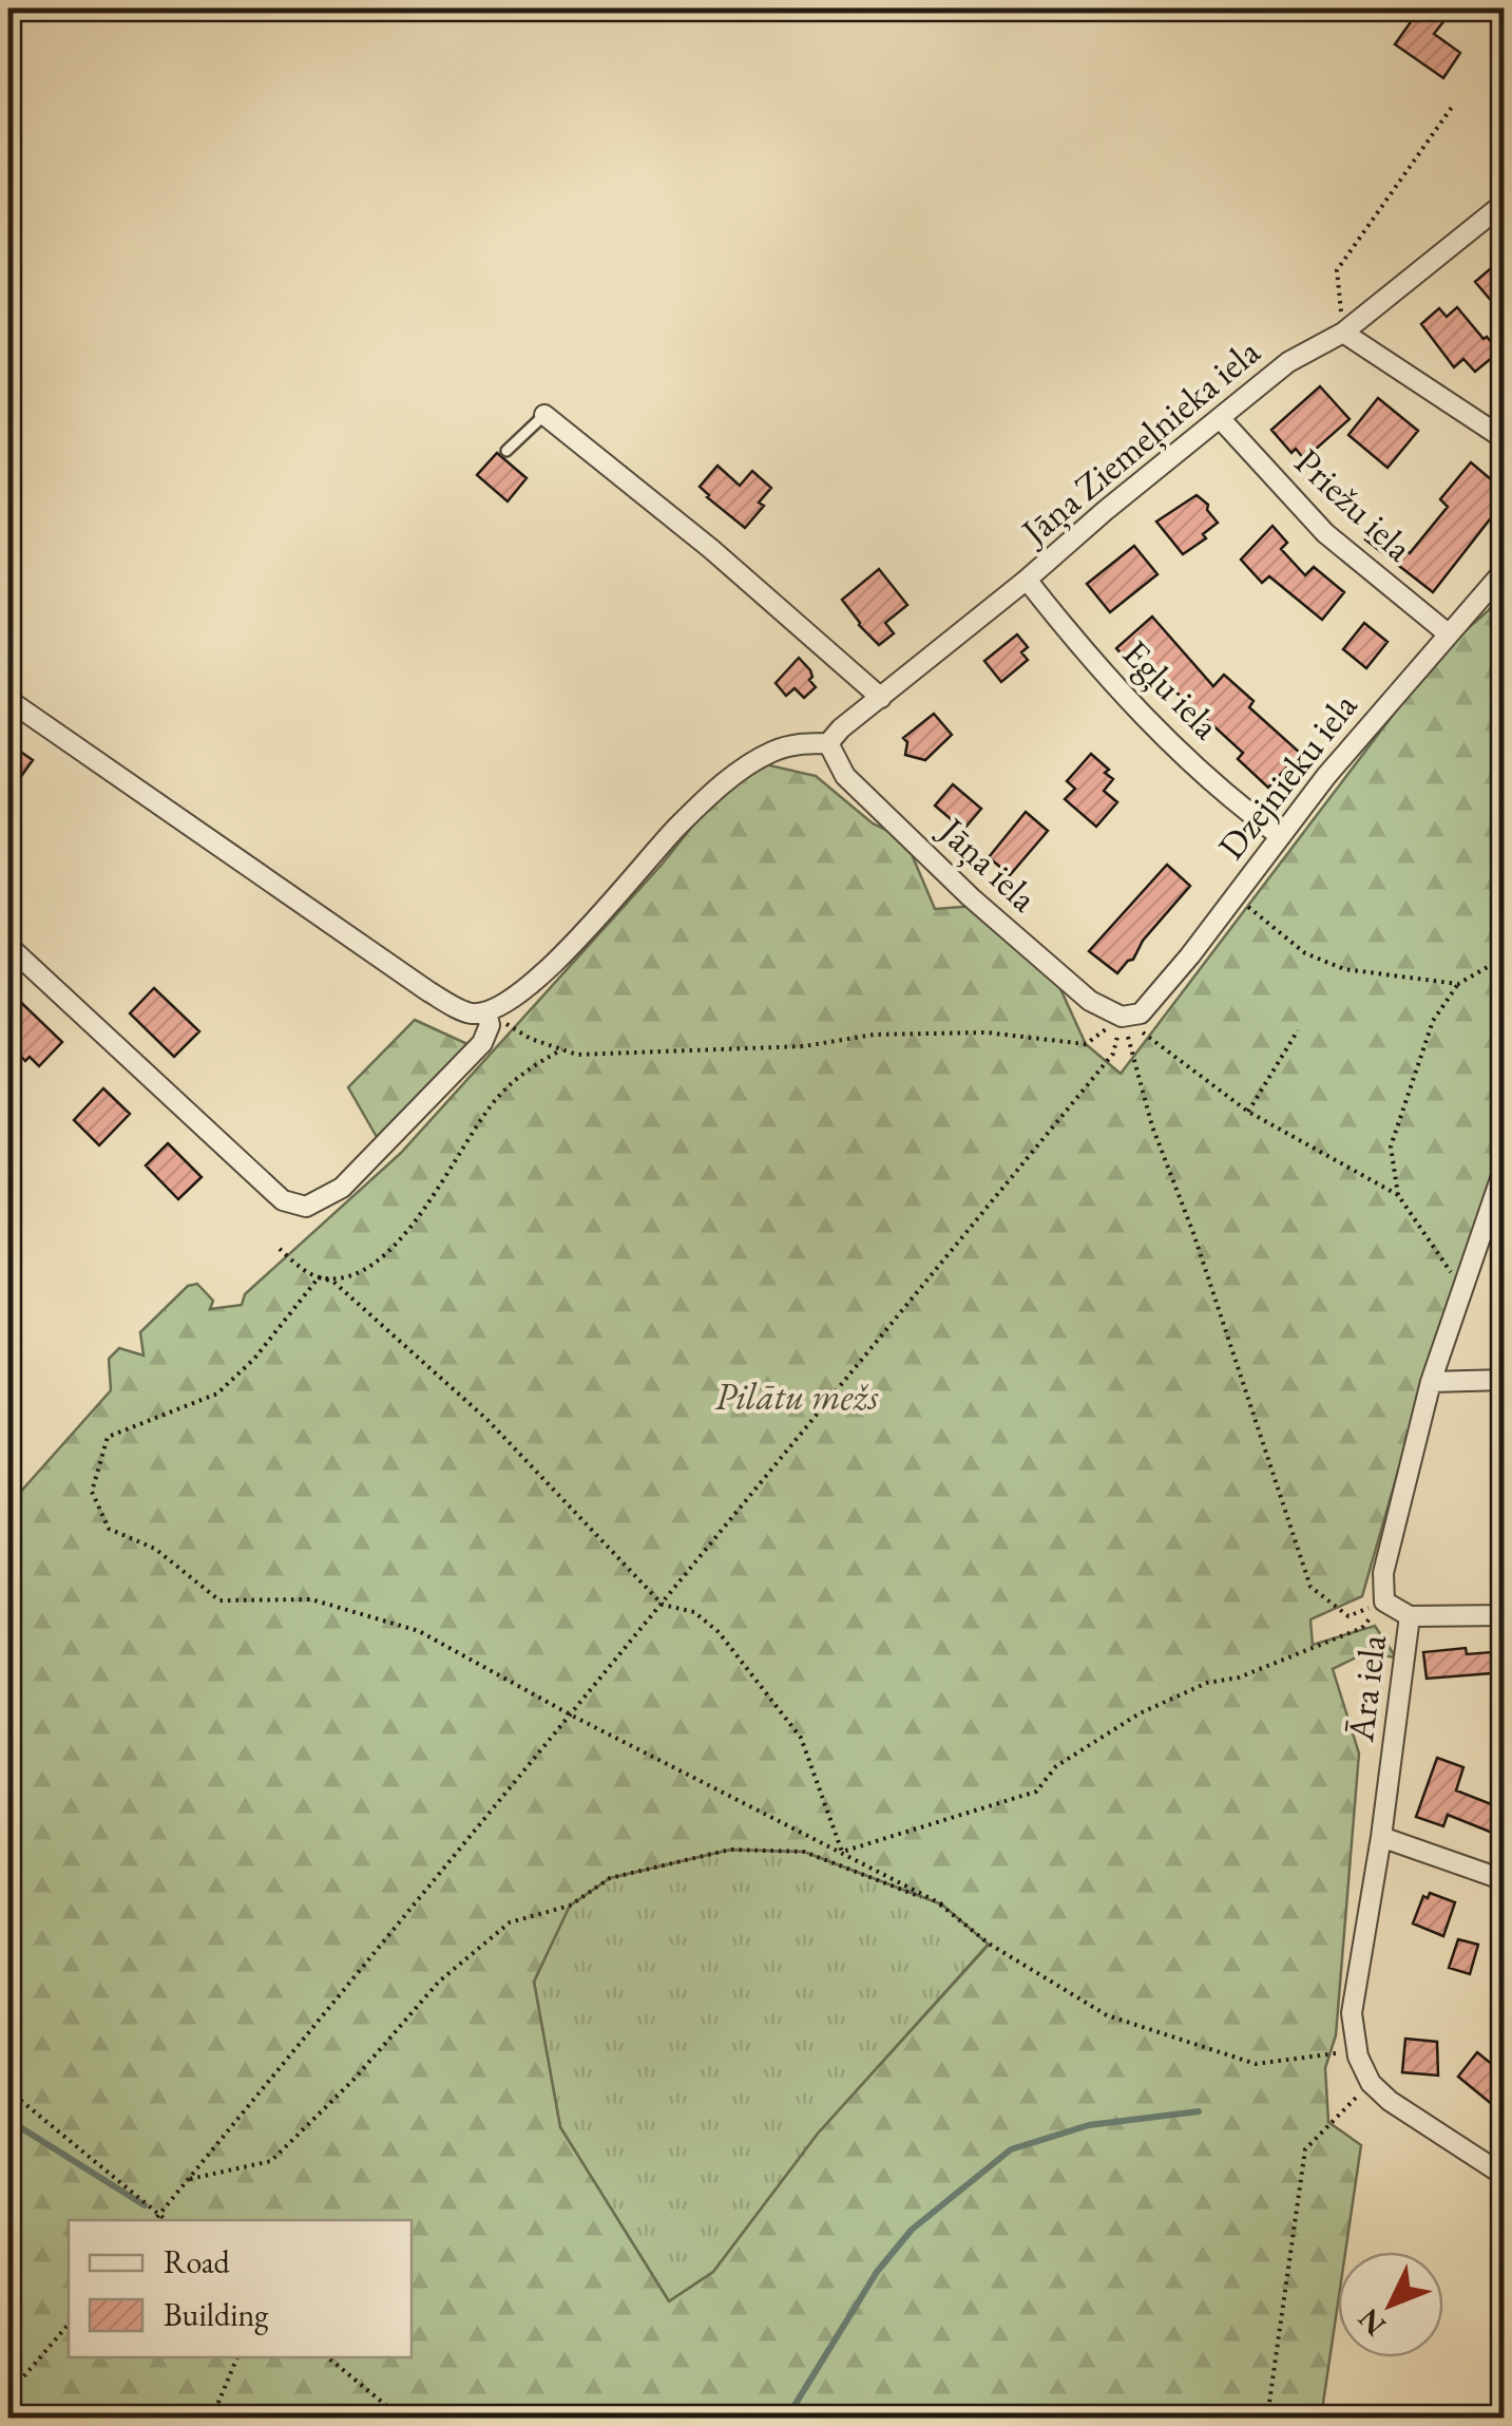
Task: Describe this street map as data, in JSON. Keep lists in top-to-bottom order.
{
  "streets": {
    "street": [
      "Jāņa Ziemeļnieka iela",
      "Priežu iela",
      "Egļu iela",
      "Dzejnieku iela",
      "Jāņa iela",
      "Āra iela"
    ]
  },
  "crossings": [
    ["Jāņa Ziemeļnieka iela", "Priežu iela"],
    ["Jāņa Ziemeļnieka iela", "Egļu iela"],
    ["Jāņa Ziemeļnieka iela", "Jāņa iela"],
    ["Priežu iela", "Dzejnieku iela"],
    ["Egļu iela", "Dzejnieku iela"],
    ["Dzejnieku iela", "Jāņa iela"]
  ],
  "parks": ["Pilātu mežs"],
  "legend": ["Road", "Building"],
  "north": "bottom left"
}
